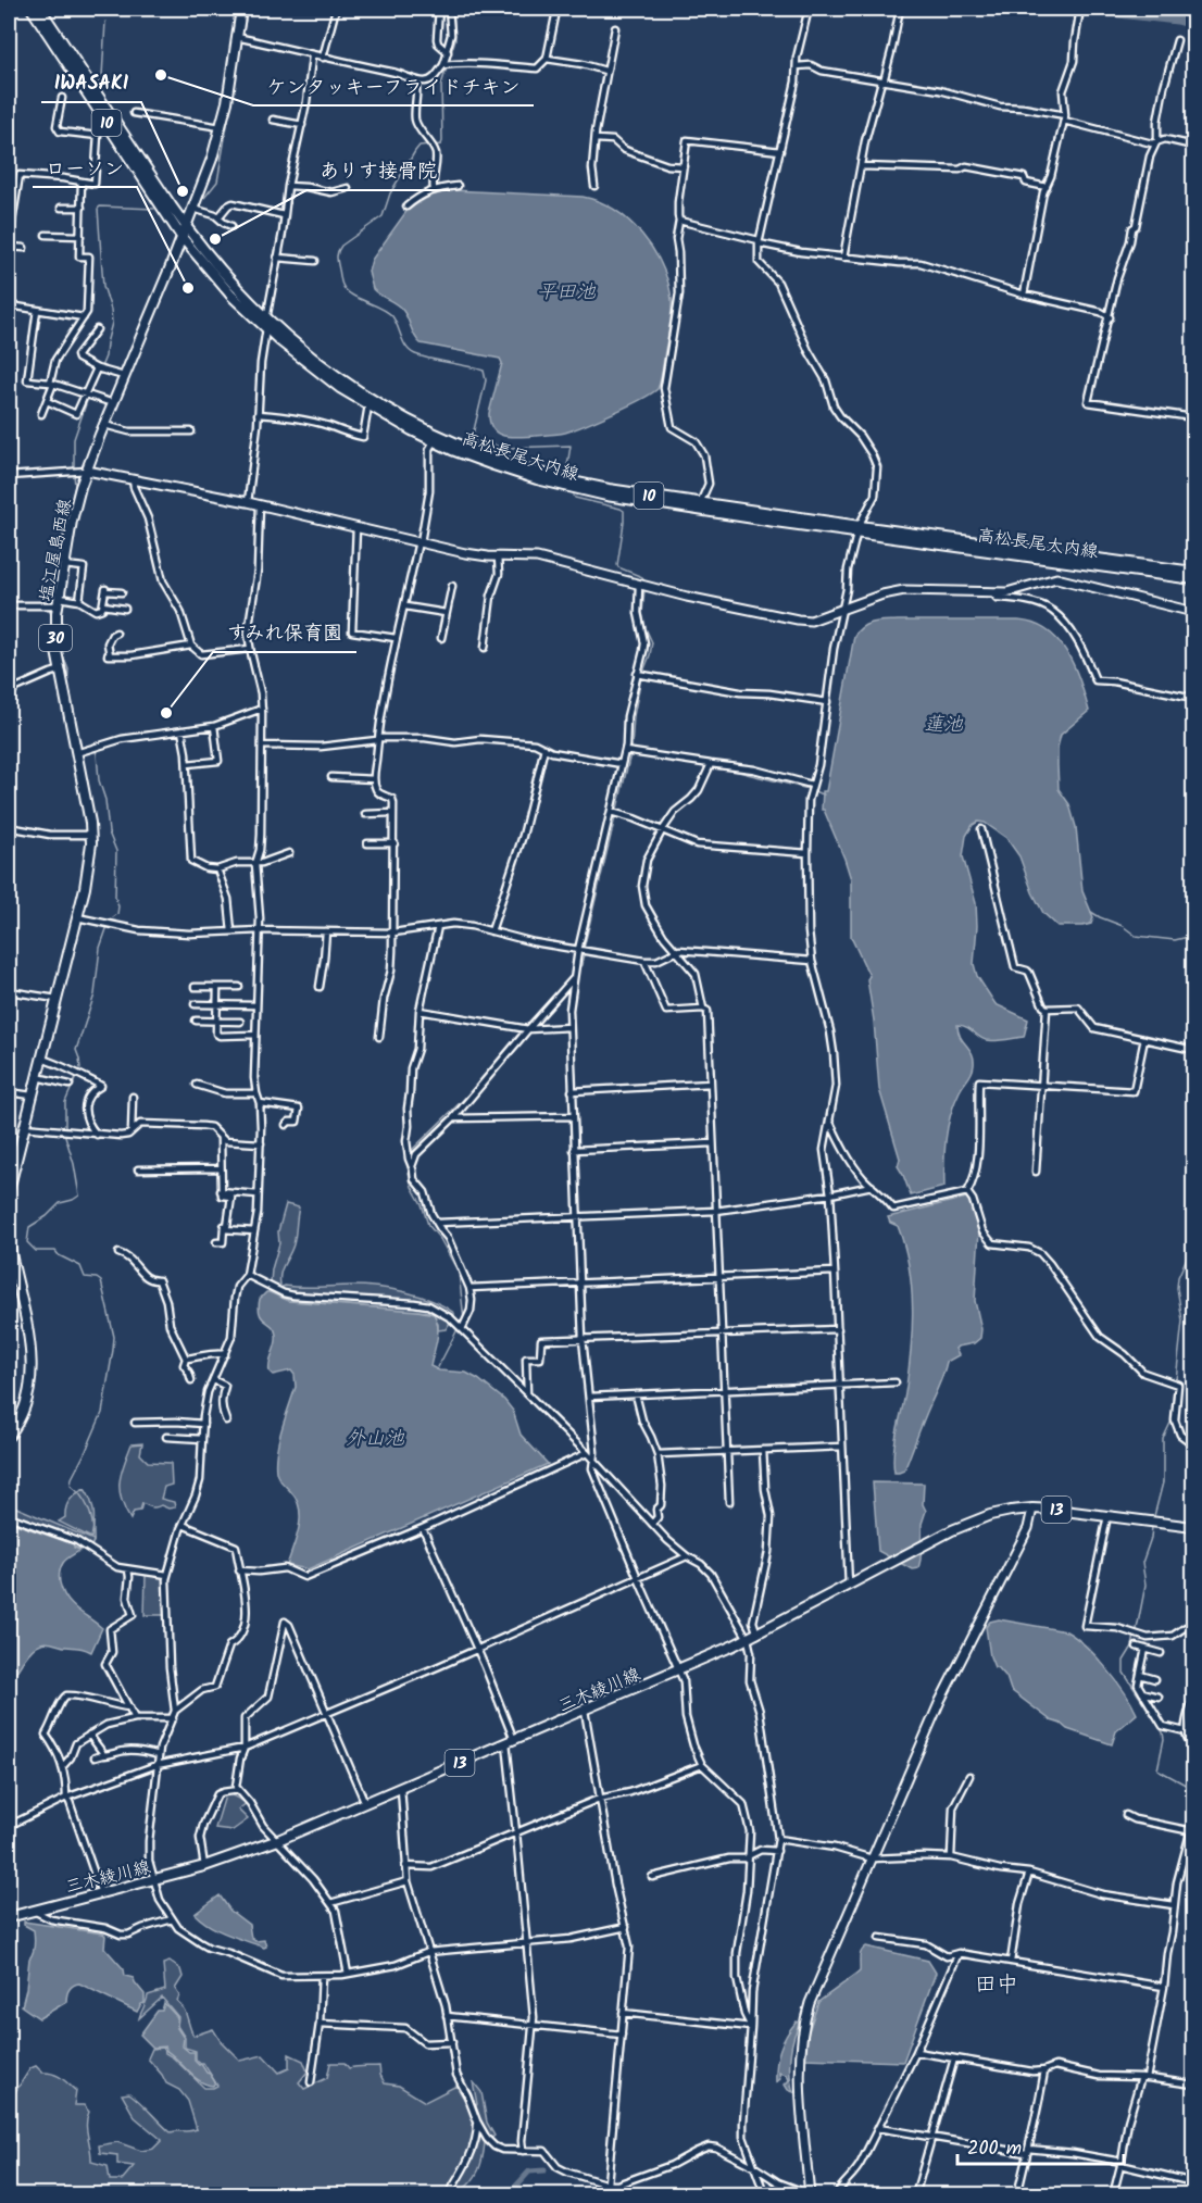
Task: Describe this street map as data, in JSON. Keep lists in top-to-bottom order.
{
  "streets": {
    "main road": [
      "10",
      "高松長尾大内線",
      "塩江屋島西線",
      "30",
      "13",
      "三木綾川線"
    ]
  },
  "crossings": [
    ["高松長尾大内線", "塩江屋島西線"]
  ],
  "districts": ["田中"],
  "water": ["平田池", "蓮池", "外山池"],
  "places": [
    "ケンタッキーフライドチキン",
    "IWASAKI",
    "ありす接骨院",
    "ローソン",
    "すみれ保育園"
  ],
  "scale_bar": "200 m"
}
